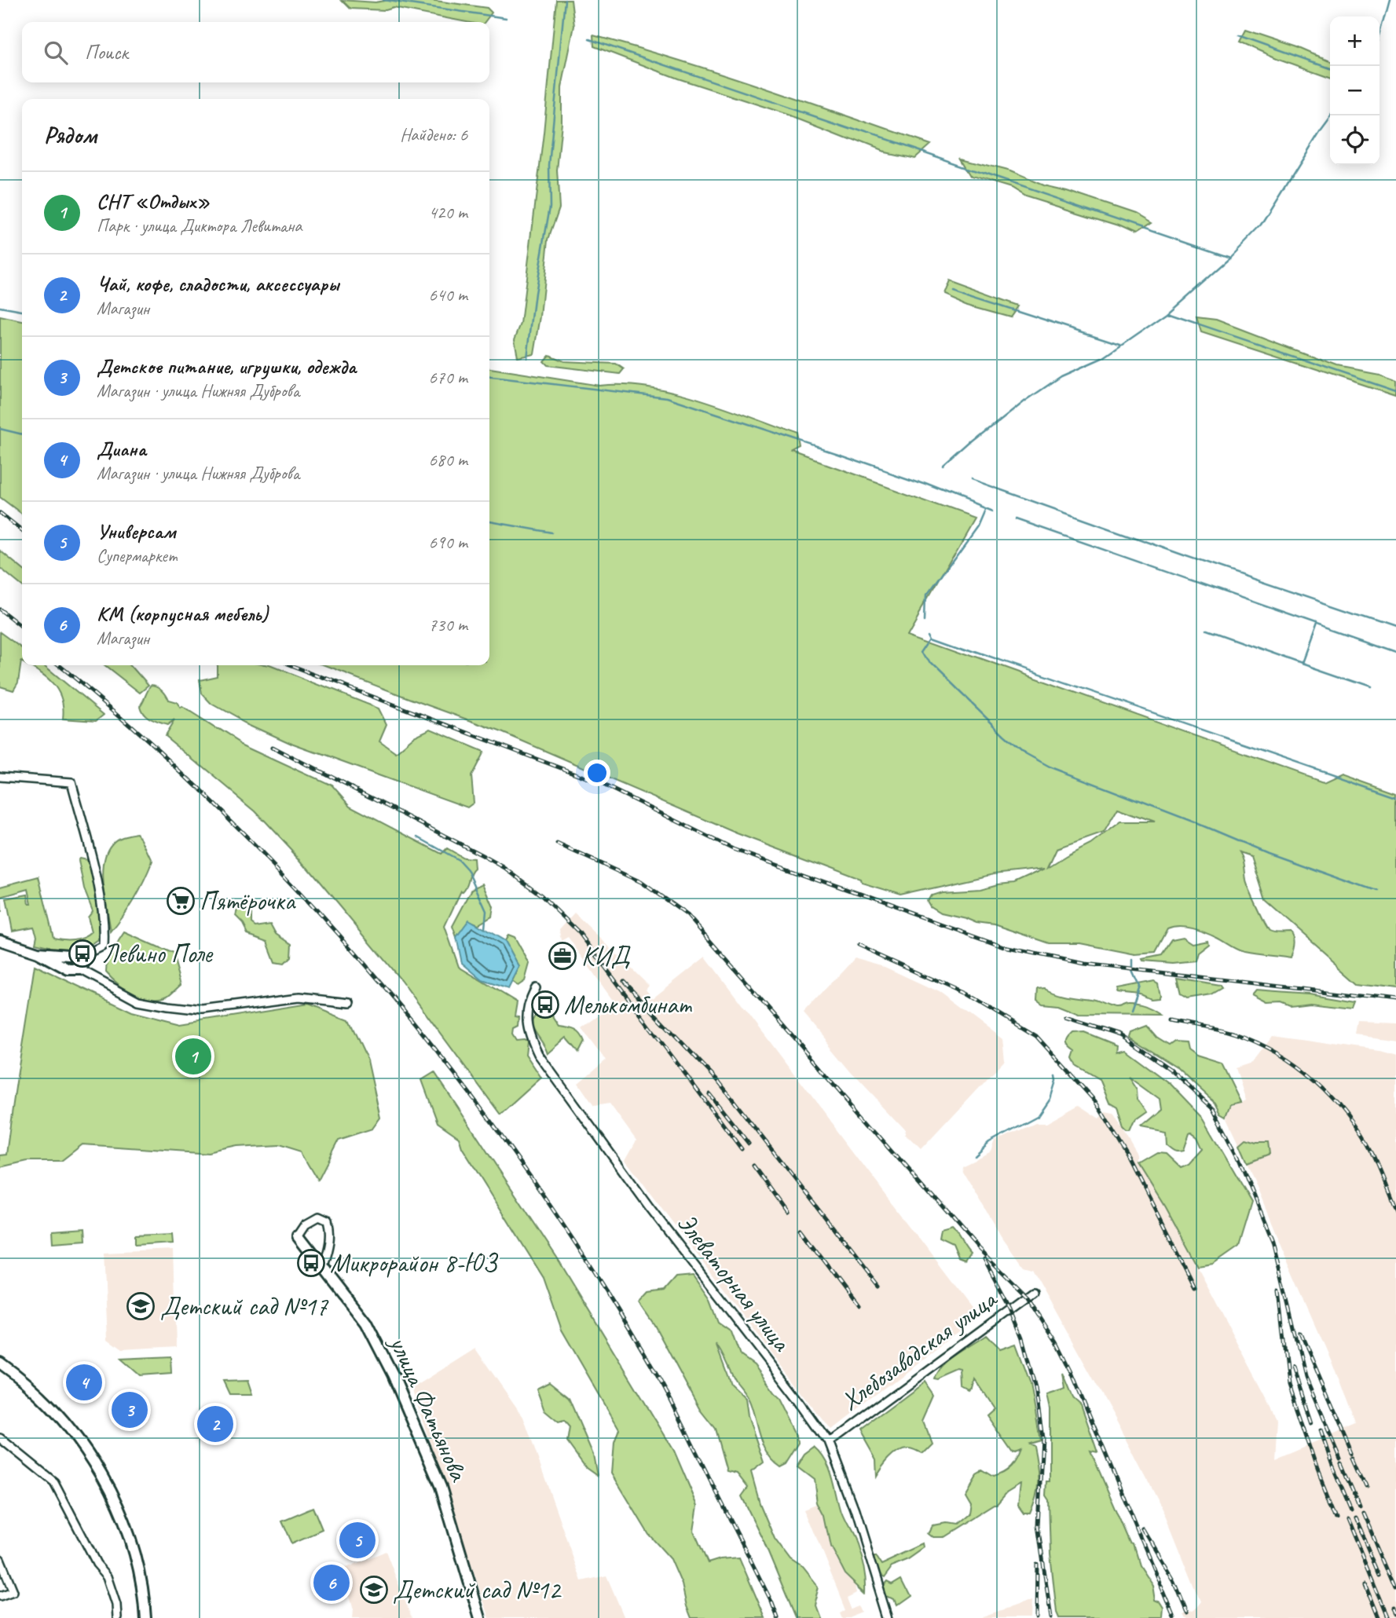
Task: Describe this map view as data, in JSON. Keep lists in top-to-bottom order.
{
  "streets": {
    "street": ["Элеваторная улица", "Хлебозаводская улица", "улица Фатьянова"]
  },
  "crossings": [
    ["Элеваторная улица", "Хлебозаводская улица"]
  ],
  "places": {
    "supermarket": ["Пятёрочка"],
    "bus stop": ["Левино Поле", "Мелькомбинат", "Микрорайон 8-ЮЗ"],
    "office": ["КИД"],
    "school or university": ["Детский сад №17", "Детский сад №12"]
  },
  "page": {
    "map_buttons": ["+", "−"],
    "search": "Поиск",
    "heading": ["Рядом", "Найдено: 6"],
    "list": [
      {
        "mark": "1",
        "name": "СНТ «Отдых»",
        "note": "Парк · улица Диктора Левитана",
        "value": "420 m"
      },
      {
        "mark": "2",
        "name": "Чай, кофе, сладости, аксессуары",
        "note": "Магазин",
        "value": "640 m"
      },
      {
        "mark": "3",
        "name": "Детское питание, игрушки, одежда",
        "note": "Магазин · улица Нижняя Дуброва",
        "value": "670 m"
      },
      {
        "mark": "4",
        "name": "Диана",
        "note": "Магазин · улица Нижняя Дуброва",
        "value": "680 m"
      },
      {
        "mark": "5",
        "name": "Универсам",
        "note": "Супермаркет",
        "value": "690 m"
      },
      {
        "mark": "6",
        "name": "КМ (корпусная мебель)",
        "note": "Магазин",
        "value": "730 m"
      }
    ],
    "pins": [
      "1",
      "4",
      "3",
      "2",
      "5",
      "6"
    ]
  }
}
